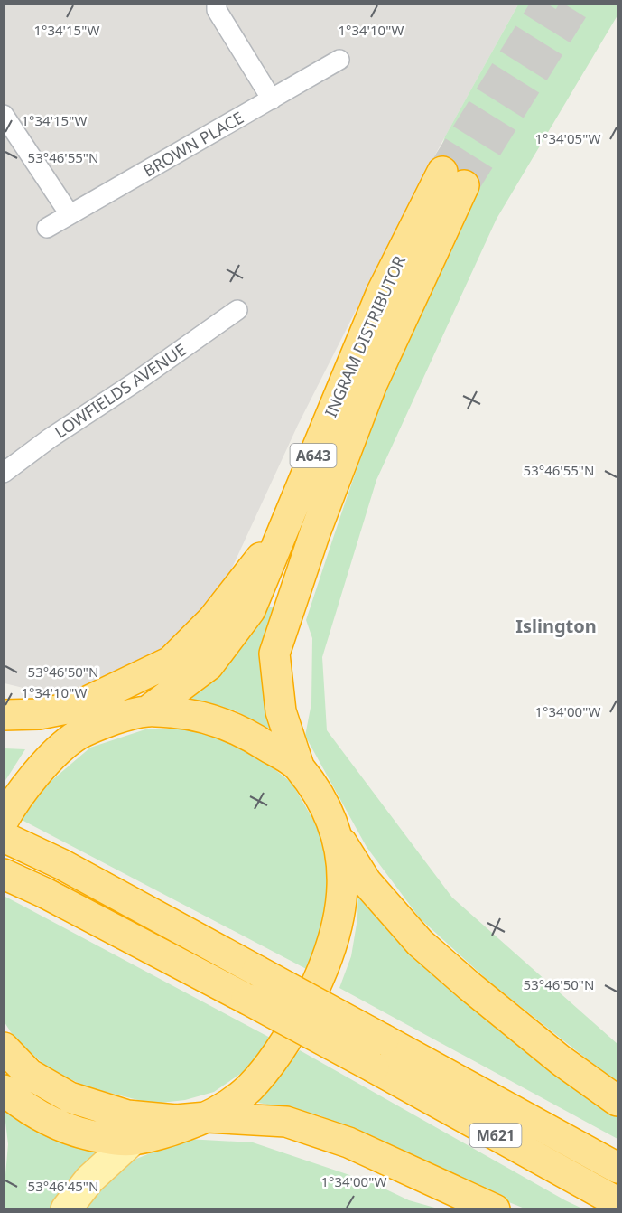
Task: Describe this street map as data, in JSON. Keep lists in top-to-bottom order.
{
  "streets": {
    "highway": ["INGRAM DISTRIBUTOR", "A643", "M621"],
    "street": ["BROWN PLACE", "LOWFIELDS AVENUE"]
  },
  "districts": ["Islington"],
  "coordinates": [
    "1°34'15\"W",
    "1°34'10\"W",
    "1°34'05\"W",
    "53°46'55\"N",
    "53°46'50\"N",
    "1°34'00\"W",
    "53°46'45\"N"
  ]
}
